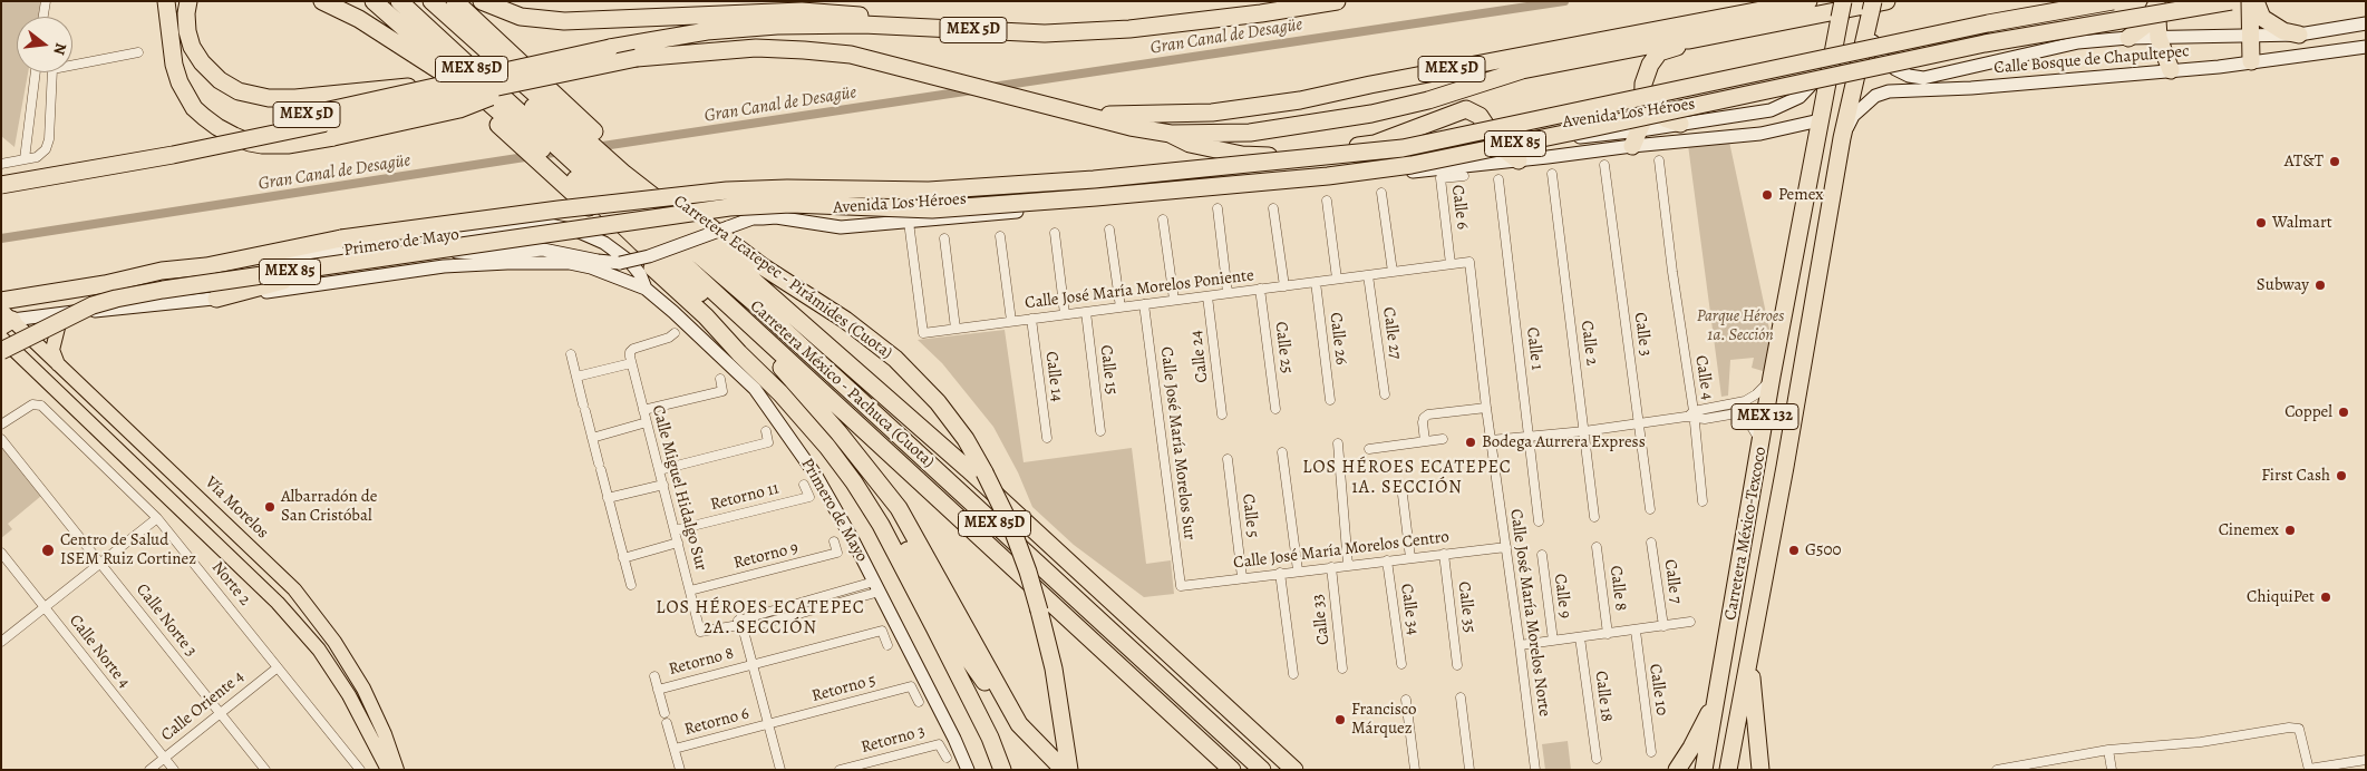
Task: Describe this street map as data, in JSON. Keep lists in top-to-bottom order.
{
  "streets": {
    "highway": [
      "MEX 5D",
      "MEX 85D",
      "MEX 85",
      "Primero de Mayo",
      "Carretera Ecatepec - Pirámides (Cuota)",
      "Carretera México - Pachuca (Cuota)",
      "MEX 132",
      "Carretera México-Texcoco"
    ],
    "main road": ["Calle Bosque de Chapultepec", "Avenida Los Héroes", "Vía Morelos"],
    "street": [
      "Calle 6",
      "Calle José María Morelos Poniente",
      "Calle 27",
      "Calle 3",
      "Calle 26",
      "Calle 2",
      "Calle 25",
      "Calle 1",
      "Calle 24",
      "Calle 15",
      "Calle 14",
      "Calle 4",
      "Calle José María Morelos Sur",
      "Calle Miguel Hidalgo Sur",
      "Retorno 11",
      "Calle 5",
      "Calle José María Morelos Centro",
      "Retorno 9",
      "Calle 7",
      "Norte 2",
      "Calle 8",
      "Calle 9",
      "Calle 35",
      "Calle 34",
      "Calle José María Morelos Norte",
      "Calle 33",
      "Calle Norte 3",
      "Calle Norte 4",
      "Retorno 8",
      "Retorno 5",
      "Calle 10",
      "Calle 18",
      "Calle Oriente 4",
      "Retorno 6",
      "Retorno 3"
    ]
  },
  "crossings": [
    ["MEX 5D", "Carretera Ecatepec - Pirámides (Cuota)"],
    ["Calle Bosque de Chapultepec", "Carretera México-Texcoco"],
    ["Avenida Los Héroes", "Calle José María Morelos Poniente"],
    ["Avenida Los Héroes", "Carretera México-Texcoco"],
    ["MEX 85", "Primero de Mayo"],
    ["Calle 6", "Calle José María Morelos Poniente"],
    ["Primero de Mayo", "Vía Morelos"],
    ["Carretera Ecatepec - Pirámides (Cuota)", "Carretera México - Pachuca (Cuota)"],
    ["Calle José María Morelos Poniente", "Calle 27"],
    ["Calle José María Morelos Poniente", "Calle 26"],
    ["Calle José María Morelos Poniente", "Calle 25"],
    ["Calle José María Morelos Poniente", "Calle 24"],
    ["Calle José María Morelos Poniente", "Calle 15"],
    ["Calle José María Morelos Poniente", "Calle 14"],
    ["Calle José María Morelos Poniente", "Calle José María Morelos Sur"],
    ["Calle José María Morelos Poniente", "Calle José María Morelos Norte"],
    ["Calle José María Morelos Sur", "Calle José María Morelos Centro"],
    ["Calle Miguel Hidalgo Sur", "Retorno 11"],
    ["Calle Miguel Hidalgo Sur", "Retorno 9"],
    ["Calle 5", "Calle José María Morelos Centro"],
    ["Calle José María Morelos Centro", "Calle 35"],
    ["Calle José María Morelos Centro", "Calle 34"],
    ["Calle José María Morelos Centro", "Calle José María Morelos Norte"],
    ["Calle José María Morelos Centro", "Calle 33"],
    ["Norte 2", "Calle Oriente 4"],
    ["Calle Norte 3", "Calle Oriente 4"],
    ["Calle Norte 4", "Calle Oriente 4"],
    ["Retorno 5", "Retorno 6"]
  ],
  "districts": ["LOS HÉROES ECATEPEC 1A. SECCIÓN", "LOS HÉROES ECATEPEC 2A. SECCIÓN"],
  "water": ["Gran Canal de Desagüe"],
  "parks": ["Parque Héroes 1a. Sección"],
  "places": [
    "AT&T",
    "Pemex",
    "Walmart",
    "Subway",
    "Coppel",
    "Bodega Aurrera Express",
    "First Cash",
    "Albarradón de San Cristóbal",
    "Cinemex",
    "Centro de Salud ISEM Ruiz Cortinez",
    "G500",
    "ChiquiPet",
    "Francisco Márquez"
  ],
  "north": "right"
}
